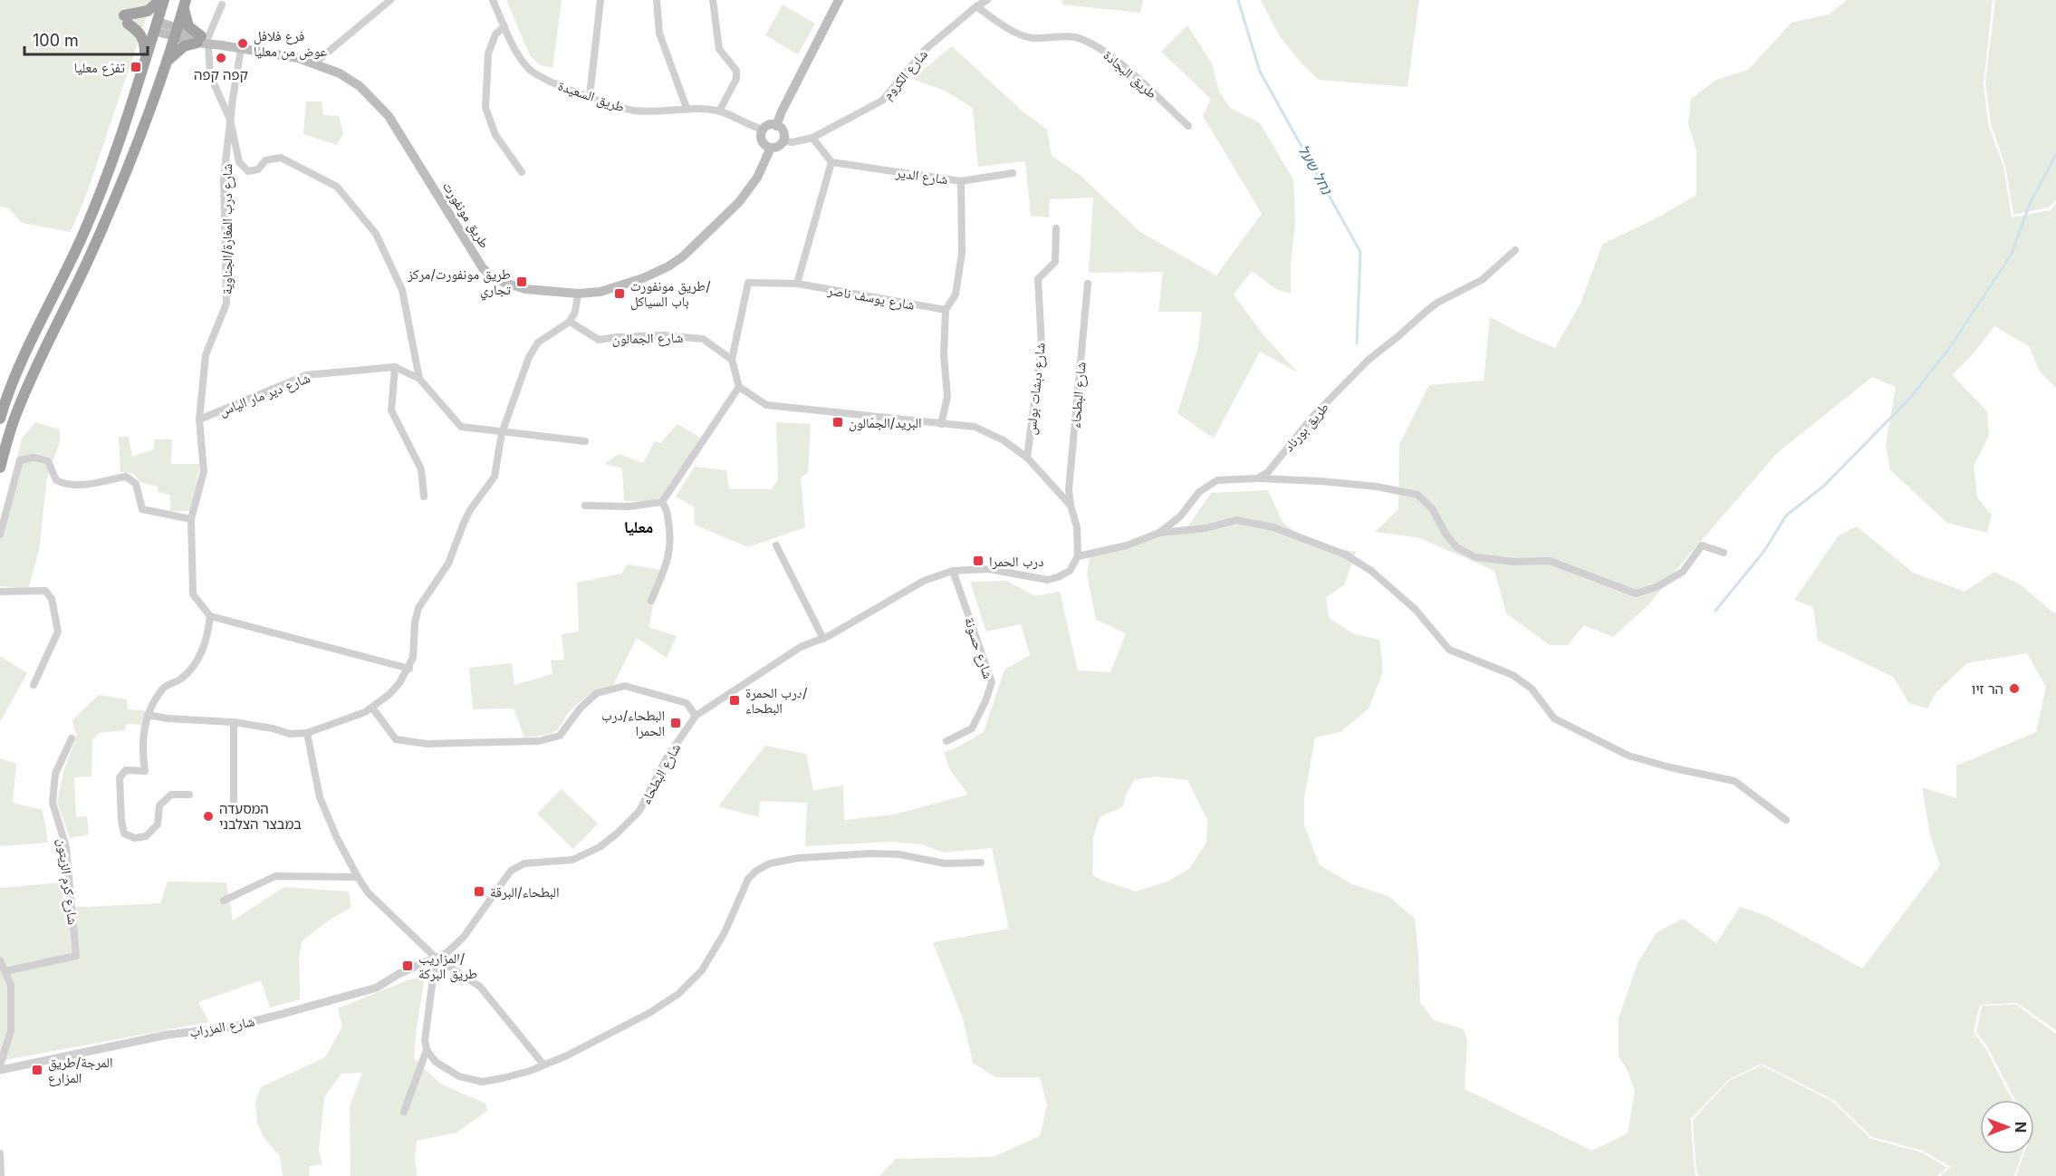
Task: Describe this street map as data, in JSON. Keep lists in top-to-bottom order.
{
  "streets": {
    "main road": ["طريق مونفورت"],
    "street": [
      "شارع الكروم",
      "طريق البجادة",
      "طريق السعيدة",
      "شارع الدير",
      "شارع درب المغارة/الجناوية",
      "شارع يوسف ناصر",
      "شارع الجمالون",
      "شارع دبشات بولس",
      "شارع دير مار الياس",
      "شارع البطحاء",
      "طريق بورناد",
      "شارع حسونة",
      "شارع كرم الزيتون",
      "شارع المزراب"
    ]
  },
  "crossings": [
    ["شارع الكروم", "طريق البجادة"],
    ["شارع الكروم", "طريق السعيدة"],
    ["شارع الكروم", "طريق مونفورت"],
    ["طريق السعيدة", "طريق مونفورت"],
    ["طريق مونفورت", "شارع درب المغارة/الجناوية"],
    ["شارع درب المغارة/الجناوية", "شارع دير مار الياس"],
    ["شارع يوسف ناصر", "شارع الجمالون"],
    ["شارع البطحاء", "شارع حسونة"],
    ["شارع البطحاء", "شارع المزراب"]
  ],
  "districts": ["معليا"],
  "water": ["נחל שעל"],
  "places": {
    "other": [
      "فرع فلافل عوض من معليا",
      "קפה קפה",
      "הר זיו",
      "המסעדה במבצר הצלבני"
    ],
    "transit": [
      "تفرّع معليا",
      "طريق مونفورت/مركز تجاري",
      "طريق مونفورت/ باب السياكل",
      "البريد/الجمّالون",
      "درب الحمرا",
      "درب الحمرة/ البطحاء",
      "البطحاء/درب الحمرا",
      "البطحاء/البرقة",
      "المزاريب/ طريق البركة",
      "المرجة/طريق المزارع"
    ]
  },
  "scale_bar": "100 m",
  "north": "right"
}
